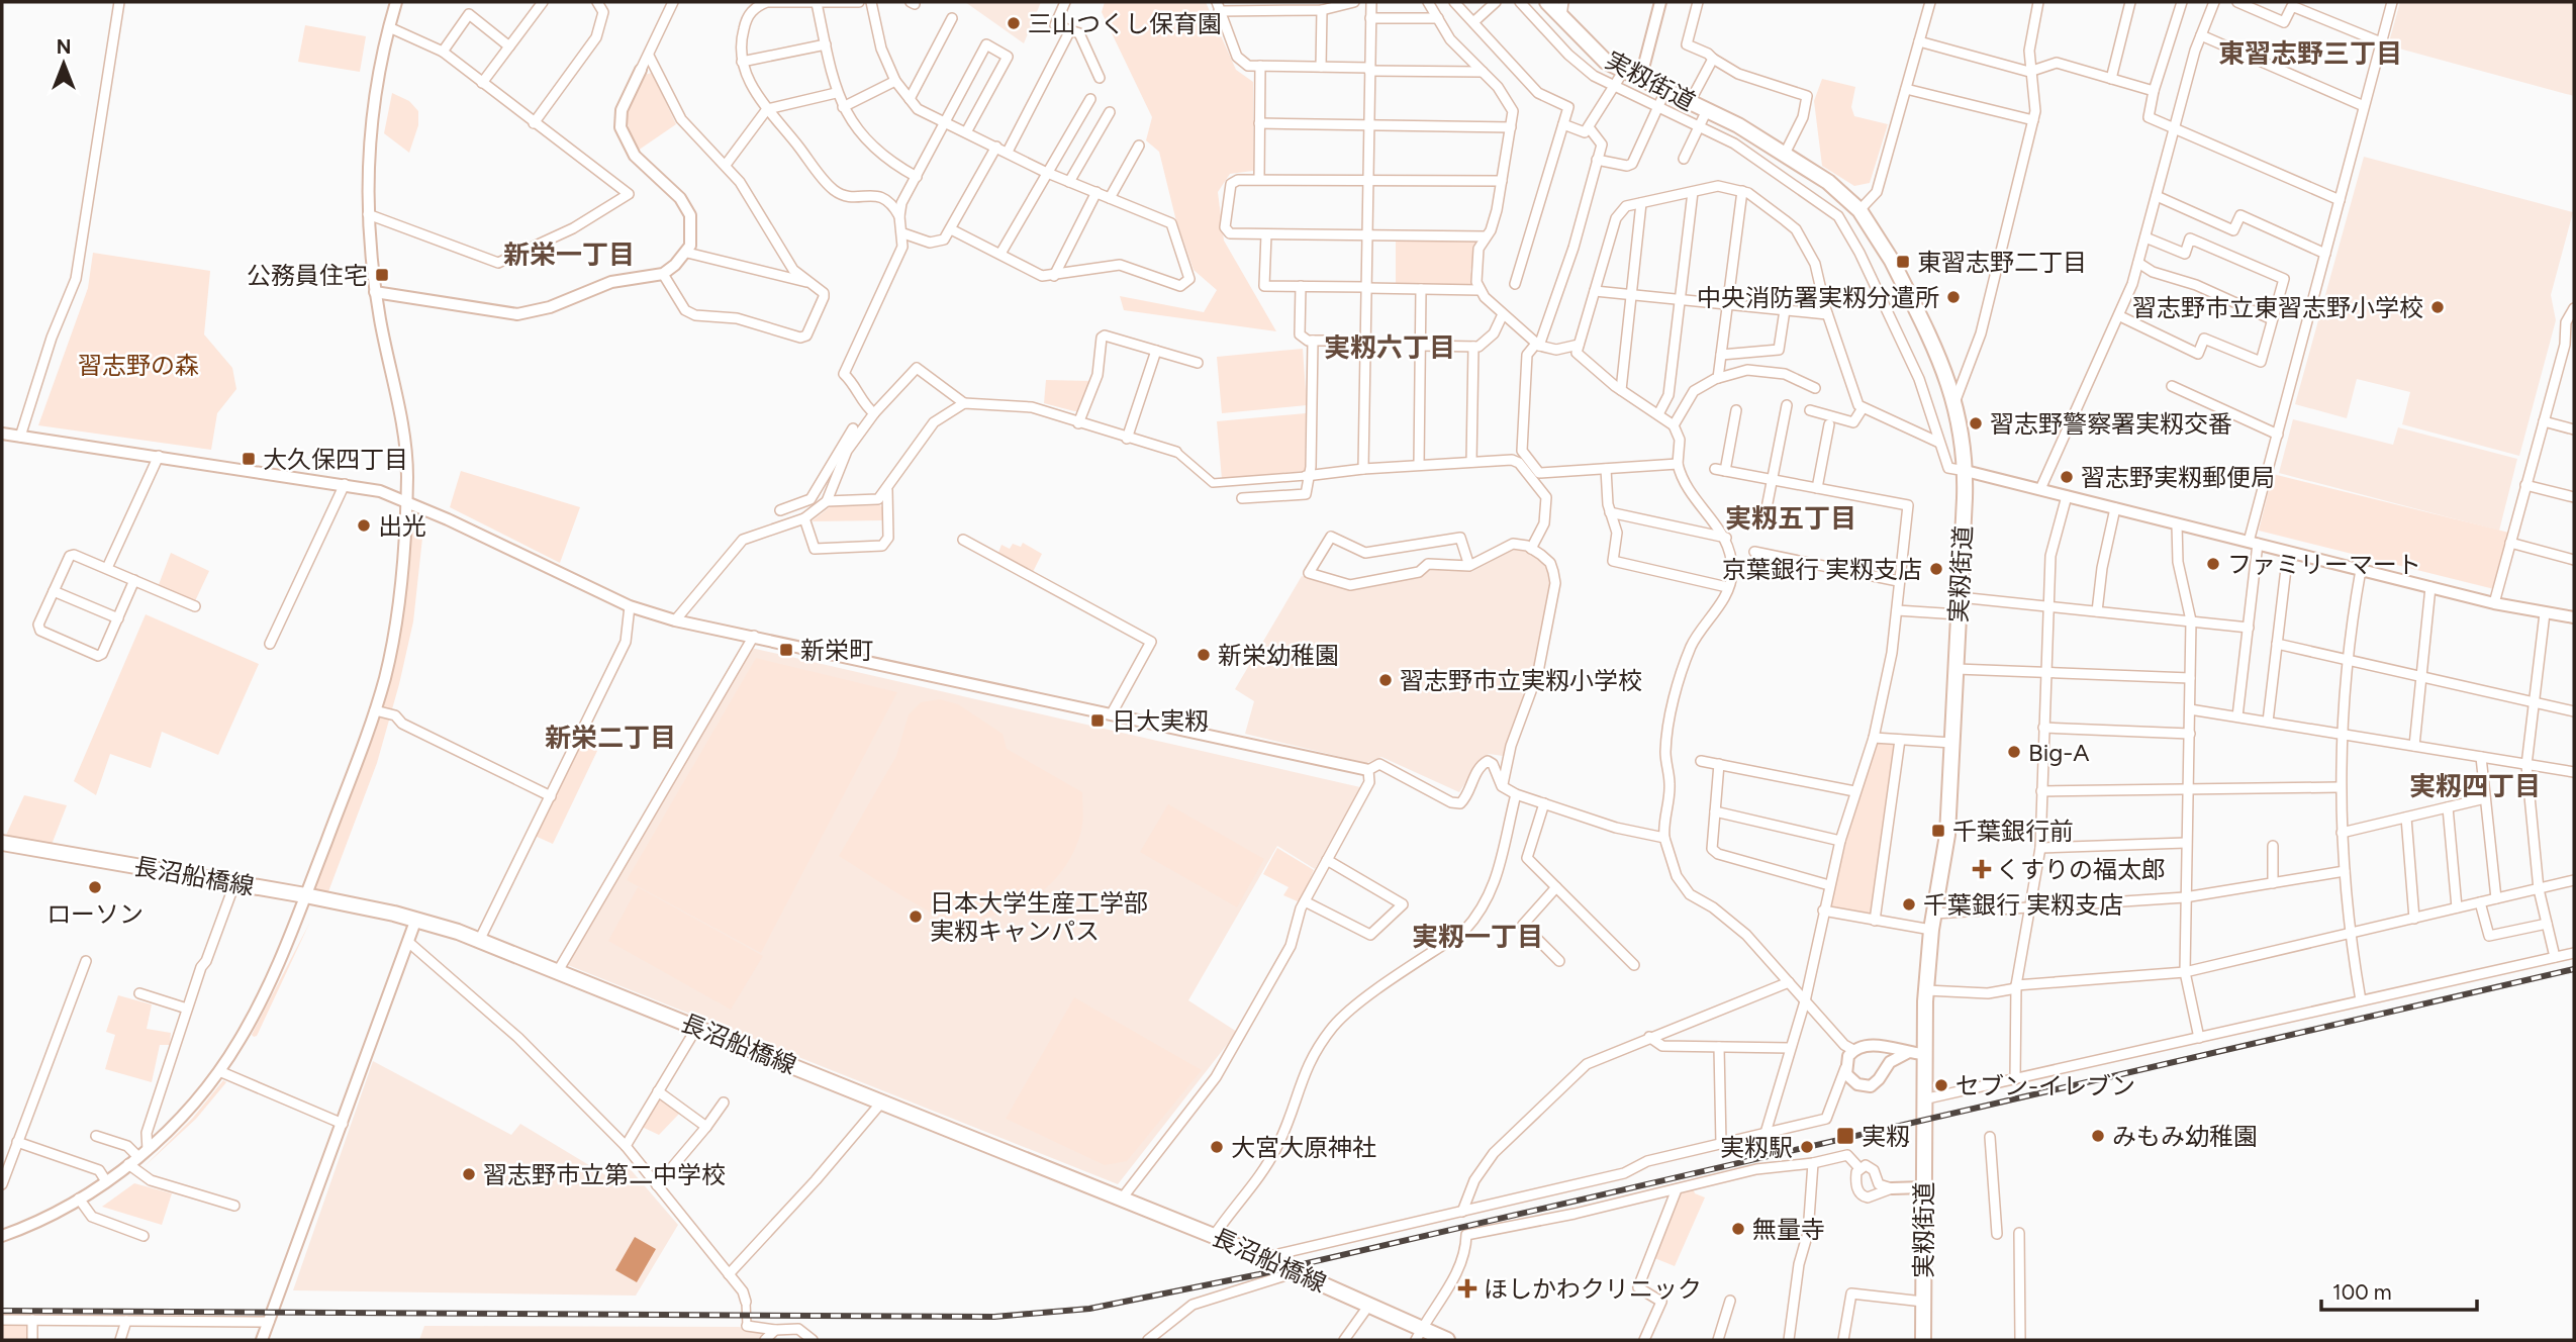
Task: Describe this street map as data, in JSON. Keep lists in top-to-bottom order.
{
  "streets": {
    "main road": ["実籾街道", "長沼船橋線"]
  },
  "districts": [
    "東習志野三丁目",
    "新栄一丁目",
    "実籾六丁目",
    "実籾五丁目",
    "新栄二丁目",
    "実籾四丁目",
    "実籾一丁目"
  ],
  "parks": ["習志野の森"],
  "places": {
    "other": [
      "三山つくし保育園",
      "中央消防署実籾分遣所",
      "習志野市立東習志野小学校",
      "習志野警察署実籾交番",
      "習志野実籾郵便局",
      "出光",
      "ファミリーマート",
      "京葉銀行 実籾支店",
      "新栄幼稚園",
      "習志野市立実籾小学校",
      "Big-A",
      "ローソン",
      "千葉銀行 実籾支店",
      "日本大学生産工学部 実籾キャンパス",
      "セブン-イレブン",
      "みもみ幼稚園",
      "大宮大原神社",
      "実籾駅",
      "習志野市立第二中学校",
      "無量寺"
    ],
    "transit": [
      "東習志野二丁目",
      "公務員住宅",
      "大久保四丁目",
      "新栄町",
      "日大実籾",
      "千葉銀行前",
      "実籾"
    ],
    "health": ["くすりの福太郎", "ほしかわクリニック"]
  },
  "scale_bar": "100 m",
  "north": "top"
}
